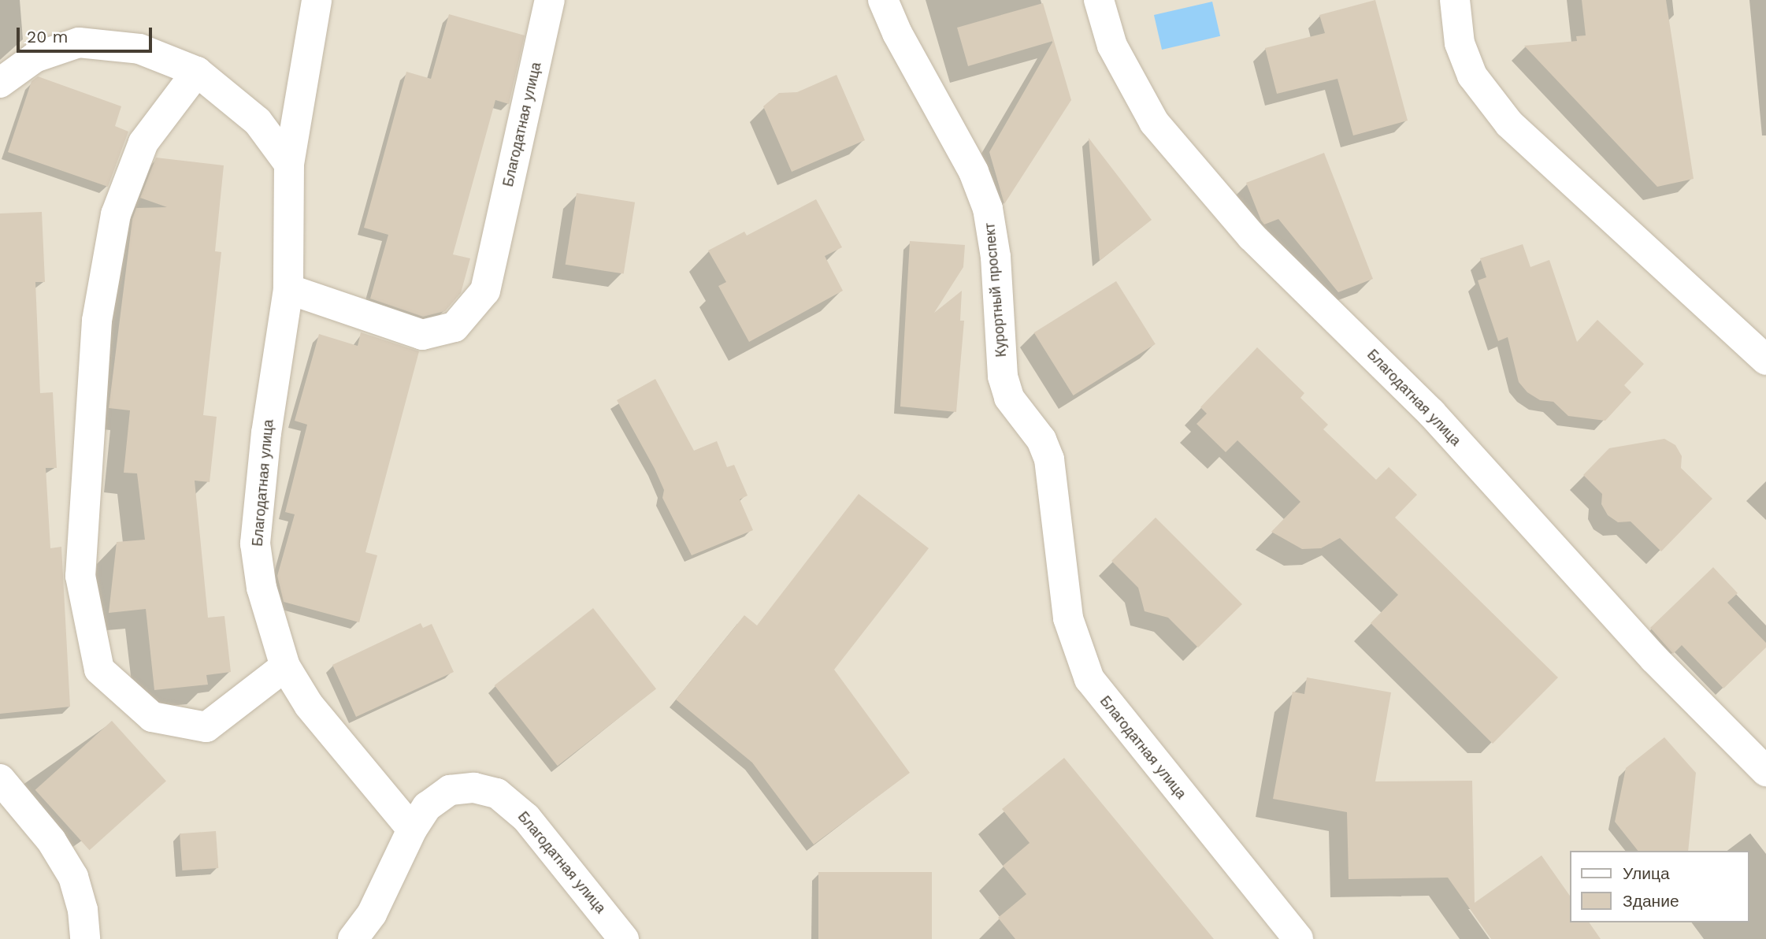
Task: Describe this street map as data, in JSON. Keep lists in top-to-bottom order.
{
  "streets": {
    "street": ["Благодатная улица", "Курортный проспект"]
  },
  "crossings": [
    ["Благодатная улица", "Курортный проспект"]
  ],
  "legend": ["Улица", "Здание"],
  "scale_bar": "20 m"
}
